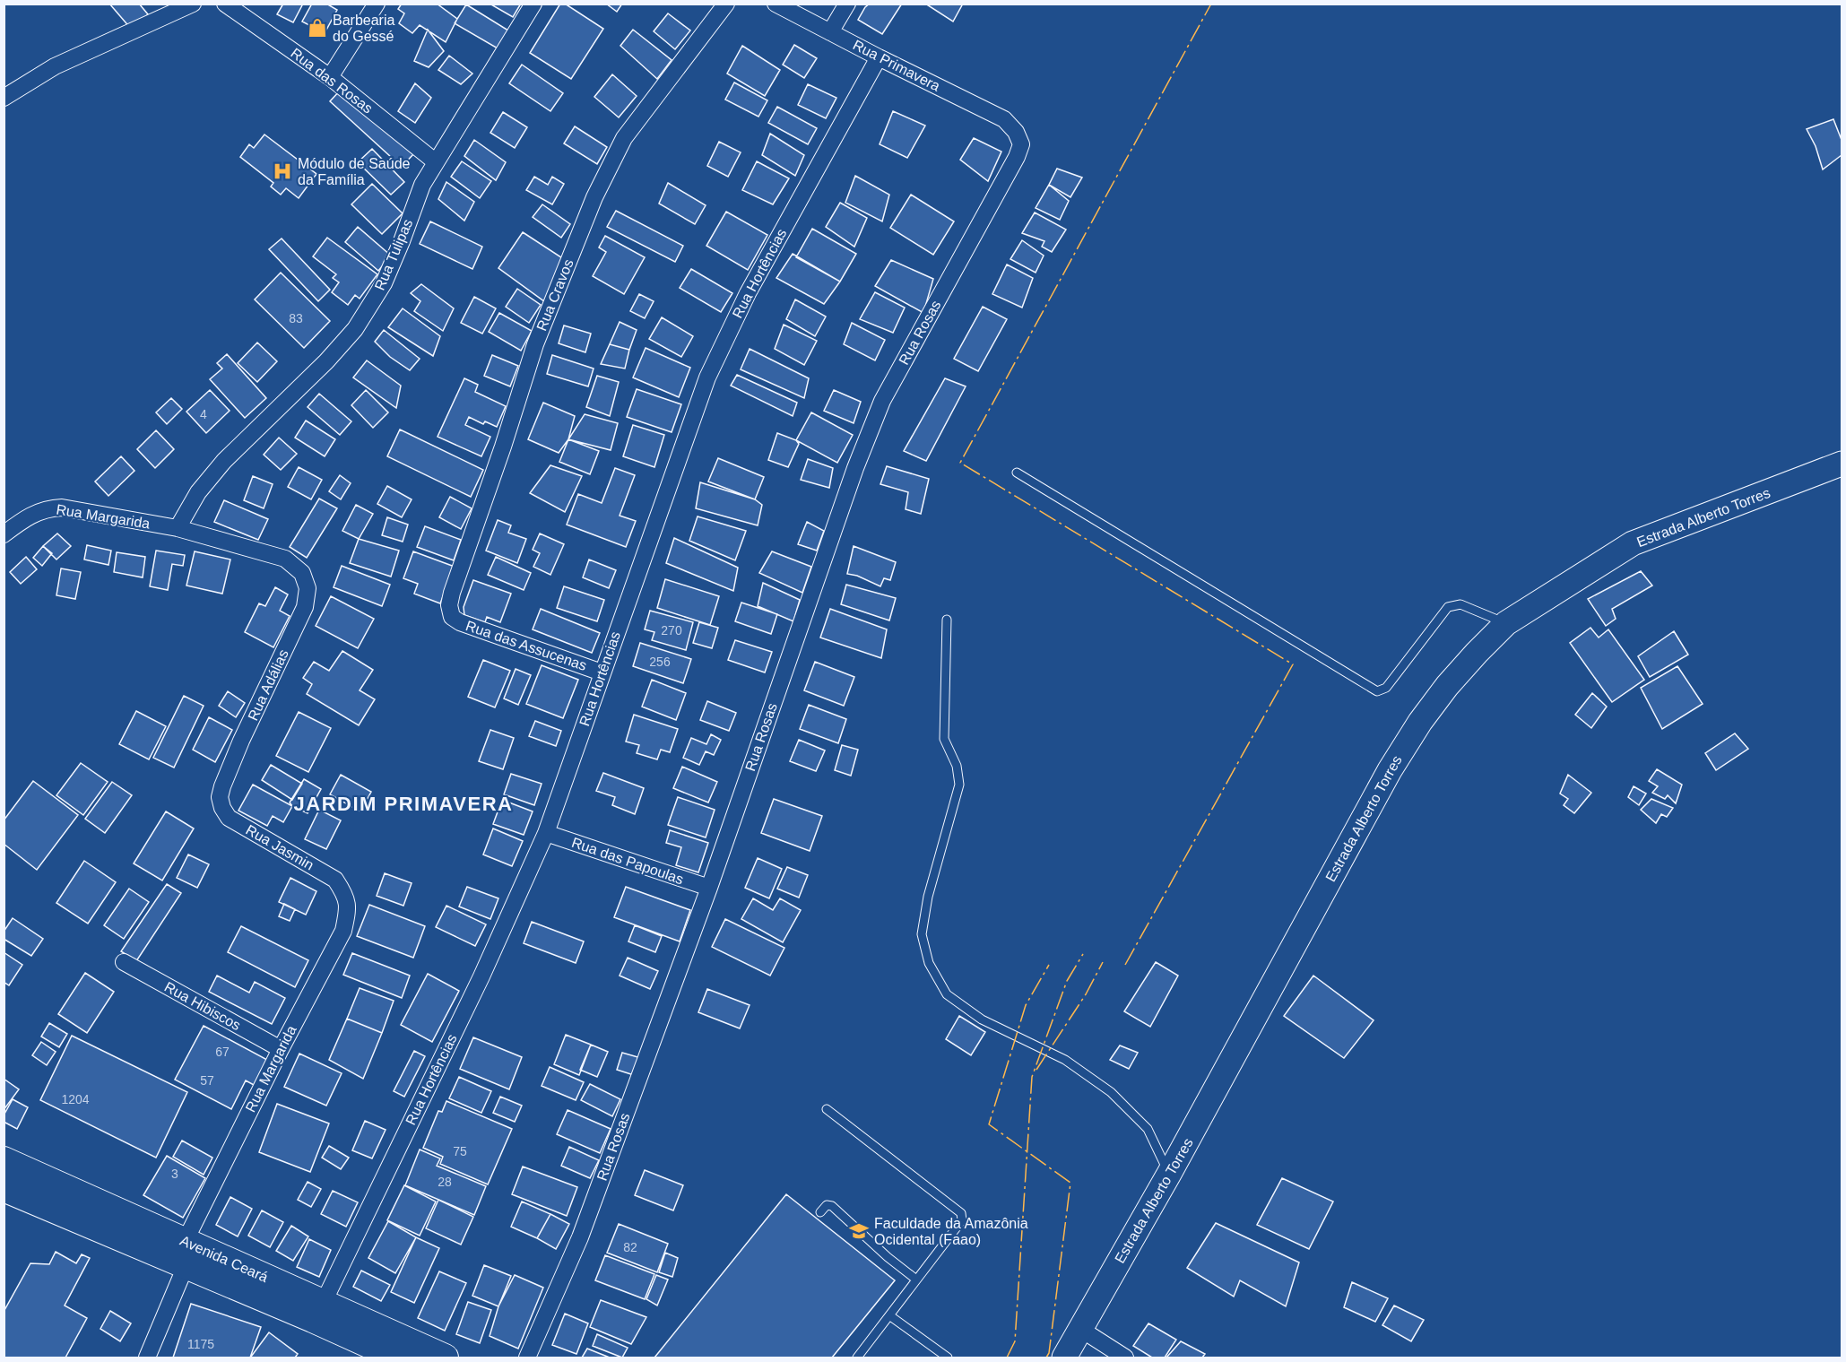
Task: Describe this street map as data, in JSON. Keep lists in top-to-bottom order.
{
  "streets": {
    "main road": ["Avenida Ceará"],
    "street": [
      "Rua Primavera",
      "Rua das Rosas",
      "Rua Tulipas",
      "Rua Hortências",
      "Rua Cravos",
      "Rua Rosas",
      "Rua Margarida",
      "Estrada Alberto Torres",
      "Rua das Assucenas",
      "Rua Adálias",
      "Rua Jasmin",
      "Rua das Papoulas",
      "Rua Hibiscos"
    ]
  },
  "crossings": [
    ["Rua Primavera", "Rua Hortências"],
    ["Rua Primavera", "Rua Rosas"],
    ["Rua das Rosas", "Rua Tulipas"],
    ["Rua Tulipas", "Rua Margarida"],
    ["Rua Hortências", "Rua das Assucenas"],
    ["Rua Hortências", "Rua das Papoulas"],
    ["Rua Hortências", "Avenida Ceará"],
    ["Rua Cravos", "Rua das Assucenas"],
    ["Rua Rosas", "Rua das Papoulas"],
    ["Rua Margarida", "Rua Adálias"],
    ["Rua Margarida", "Rua Jasmin"],
    ["Rua Margarida", "Rua Hibiscos"],
    ["Rua Margarida", "Avenida Ceará"],
    ["Rua Adálias", "Rua Jasmin"]
  ],
  "districts": ["JARDIM PRIMAVERA"],
  "places": {
    "shop": ["Barbearia do Gessé"],
    "hospital": ["Módulo de Saúde da Família"],
    "school or university": ["Faculdade da Amazônia Ocidental (Faao)"]
  },
  "house_numbers": [
    "83",
    "4",
    "270",
    "256",
    "67",
    "57",
    "1204",
    "75",
    "3",
    "28",
    "82",
    "1175"
  ]
}
